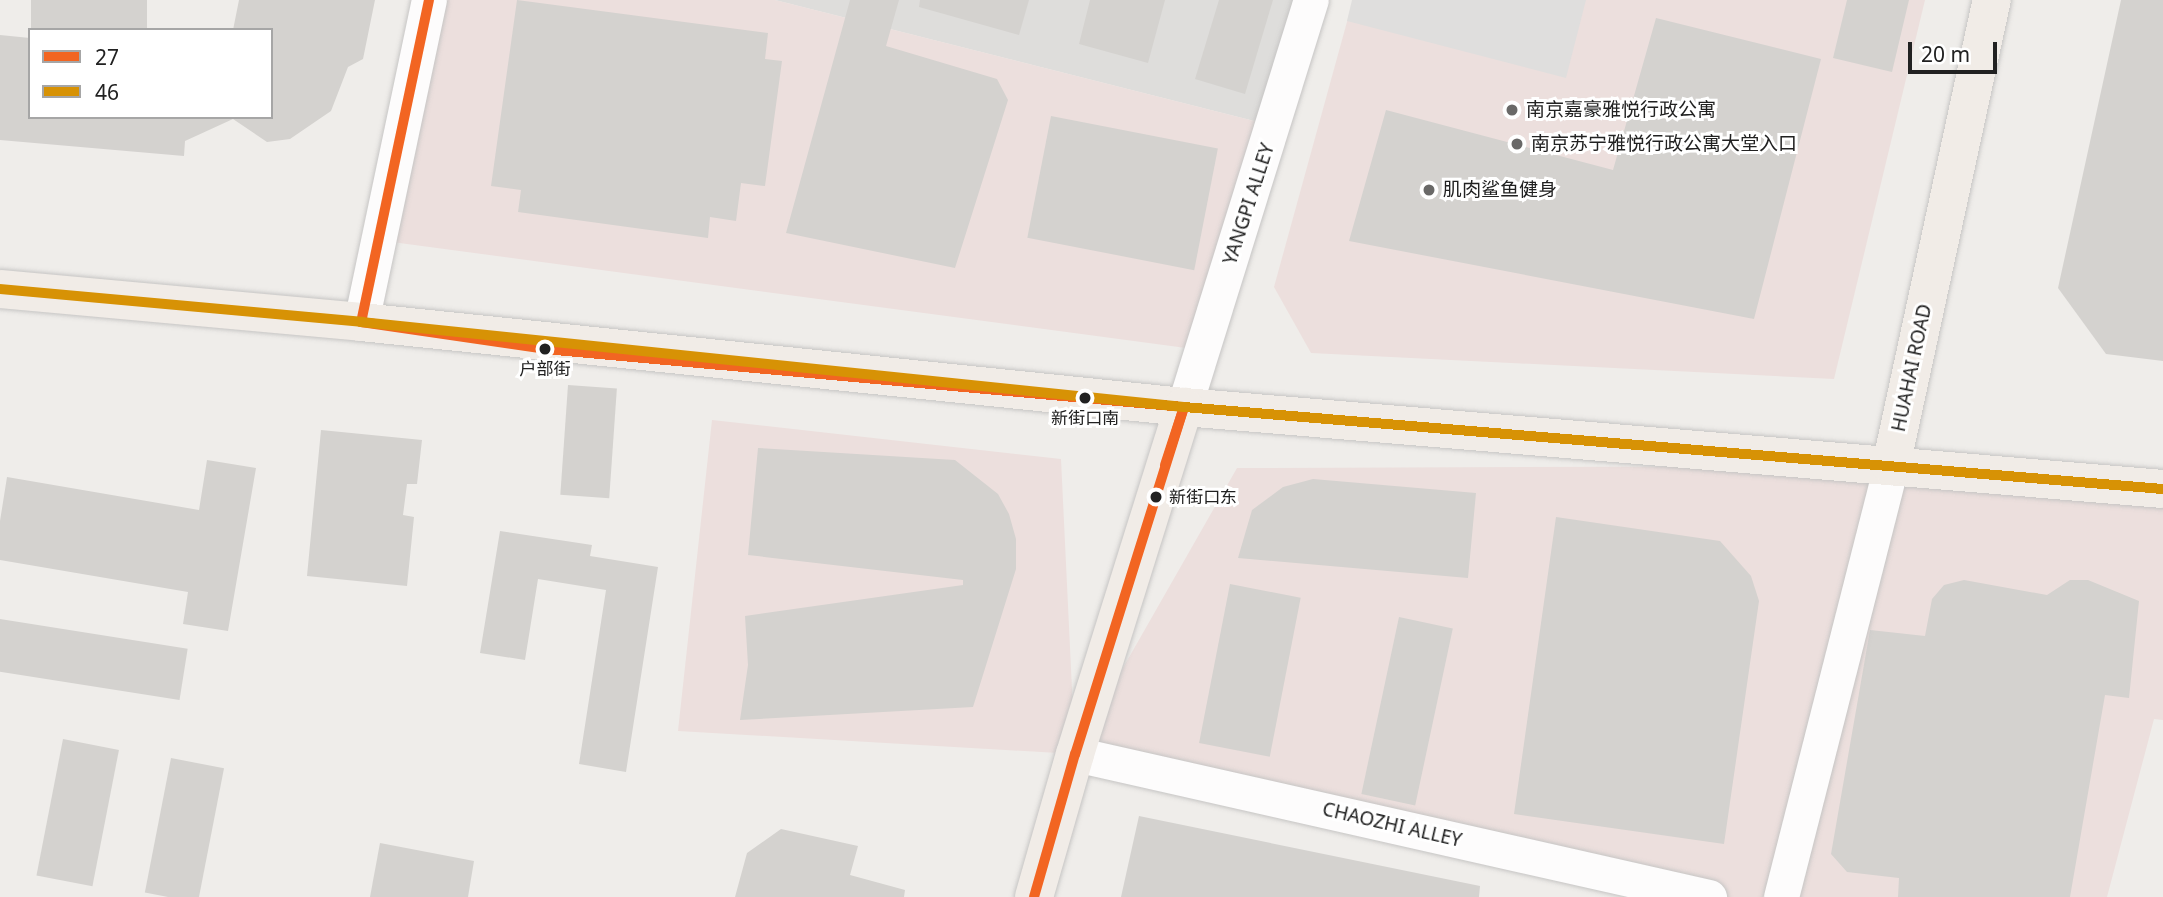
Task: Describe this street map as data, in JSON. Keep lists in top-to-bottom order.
{
  "streets": {
    "main road": ["HUAHAI ROAD"],
    "street": ["YANGPI ALLEY", "CHAOZHI ALLEY"]
  },
  "places": [
    "南京嘉豪雅悦行政公寓",
    "南京苏宁雅悦行政公寓大堂入口",
    "肌肉鲨鱼健身",
    "户部街",
    "新街口南",
    "新街口东"
  ],
  "lines": ["transit line 27", "transit line 46"],
  "legend": ["27", "46"],
  "scale_bar": "20 m"
}
